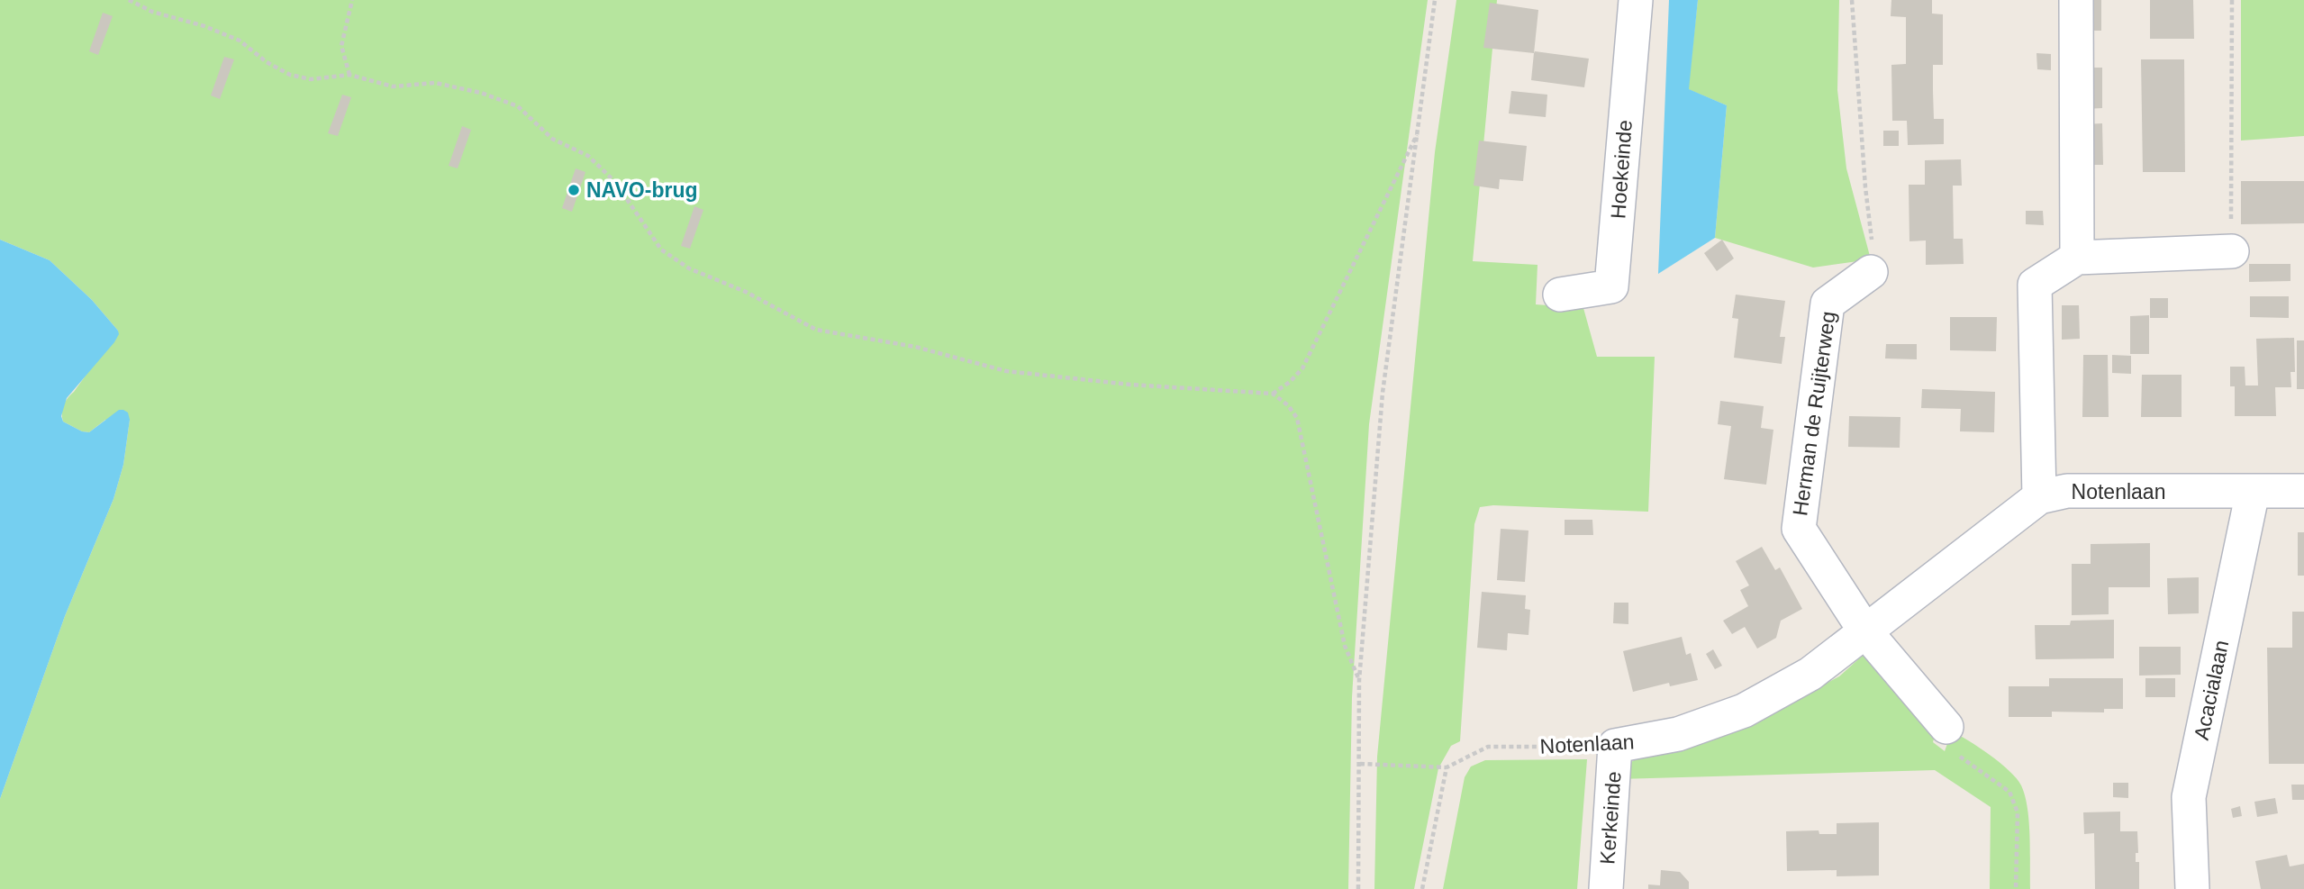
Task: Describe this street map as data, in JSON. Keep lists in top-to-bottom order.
{
  "streets": {
    "street": [
      "Hoekeinde",
      "Herman de Ruijterweg",
      "Notenlaan",
      "Acacialaan",
      "Kerkeinde"
    ]
  },
  "crossings": [
    ["Herman de Ruijterweg", "Notenlaan"],
    ["Notenlaan", "Acacialaan"],
    ["Notenlaan", "Kerkeinde"]
  ],
  "places": ["NAVO-brug"]
}
